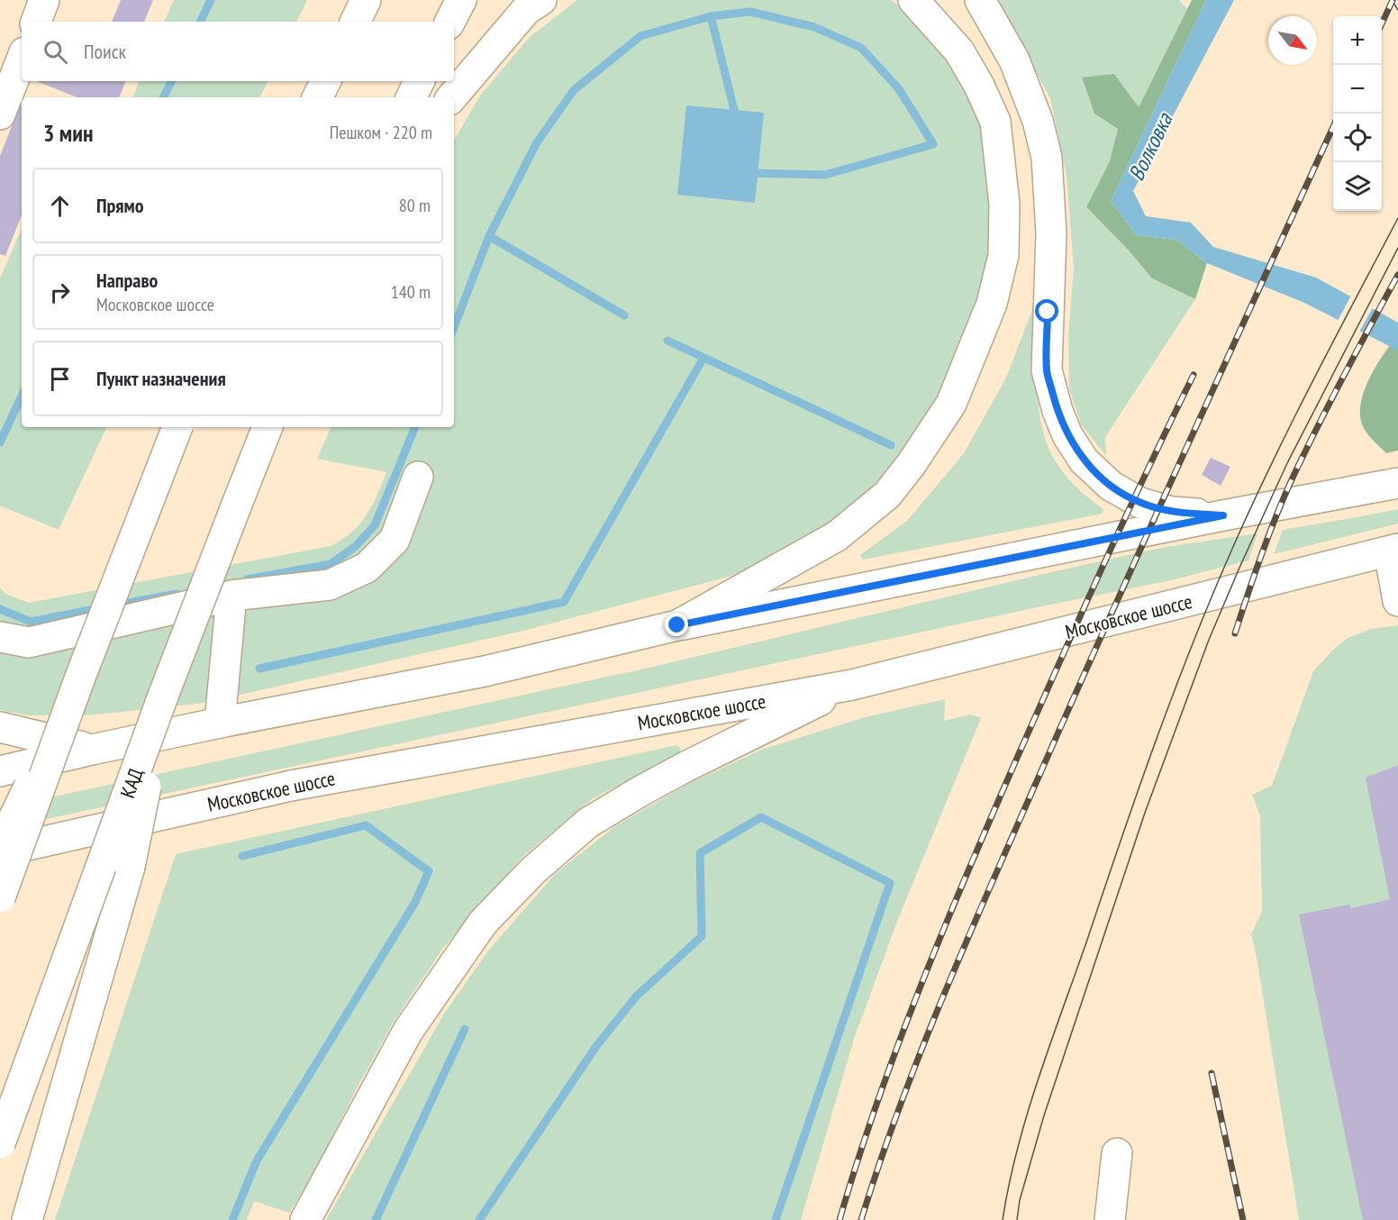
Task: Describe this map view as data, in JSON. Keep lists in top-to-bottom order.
{
  "streets": {
    "main road": ["Московское шоссе", "КАД"]
  },
  "water": ["Волковка"],
  "north": "bottom right",
  "page": {
    "map_buttons": ["+", "−"],
    "search": "Поиск",
    "heading": ["3 мин", "Пешком · 220 m"],
    "list": [
      ["Прямо", "80 m"],
      ["Направо", "Московское шоссе", "140 m"],
      "Пункт назначения"
    ]
  }
}
